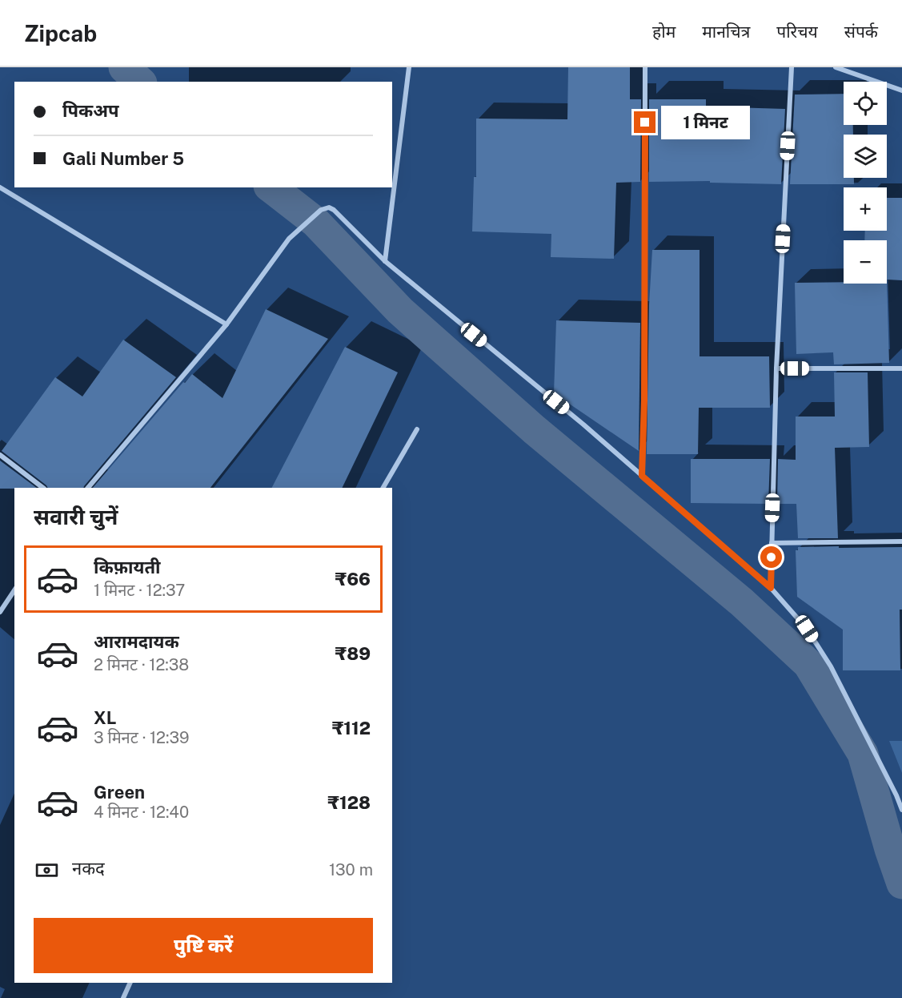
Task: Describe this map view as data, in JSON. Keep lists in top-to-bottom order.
{
  "page": {
    "header": "Zipcab",
    "nav": [
      "होम",
      "मानचित्र",
      "परिचय",
      "संपर्क"
    ],
    "map_buttons": ["+", "−"],
    "banner": ["पिकअप", "Gali Number 5"],
    "bubble": "1 मिनट",
    "heading": "सवारी चुनें",
    "list": [
      {
        "name": "किफ़ायती",
        "note": "1 मिनट · 12:37",
        "value": "₹66"
      },
      {
        "name": "आरामदायक",
        "note": "2 मिनट · 12:38",
        "value": "₹89"
      },
      {
        "name": "XL",
        "note": "3 मिनट · 12:39",
        "value": "₹112"
      },
      {
        "name": "Green",
        "note": "4 मिनट · 12:40",
        "value": "₹128"
      }
    ],
    "pay": ["नकद", "130 m"],
    "buttons": "पुष्टि करें"
  }
}
